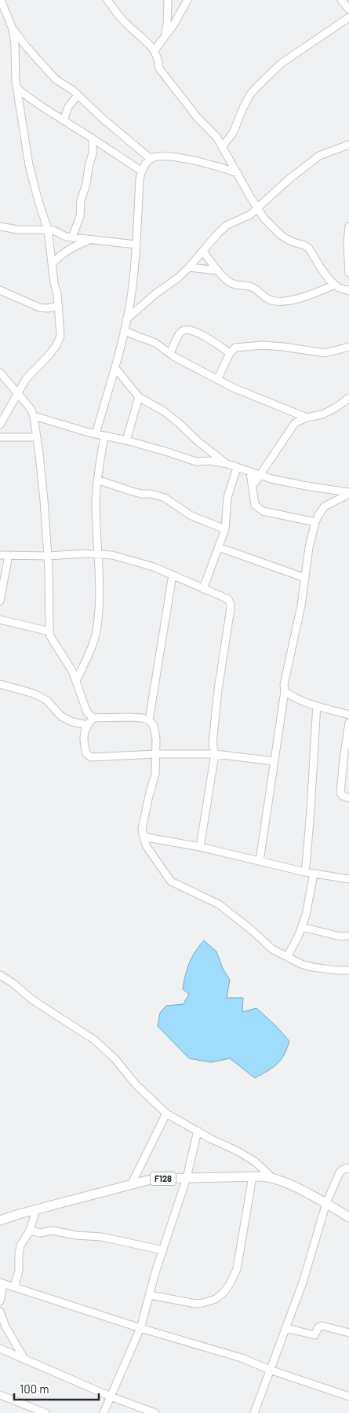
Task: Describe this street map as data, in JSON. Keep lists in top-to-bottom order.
{
  "streets": {
    "main road": ["F128"]
  },
  "scale_bar": "100 m"
}
